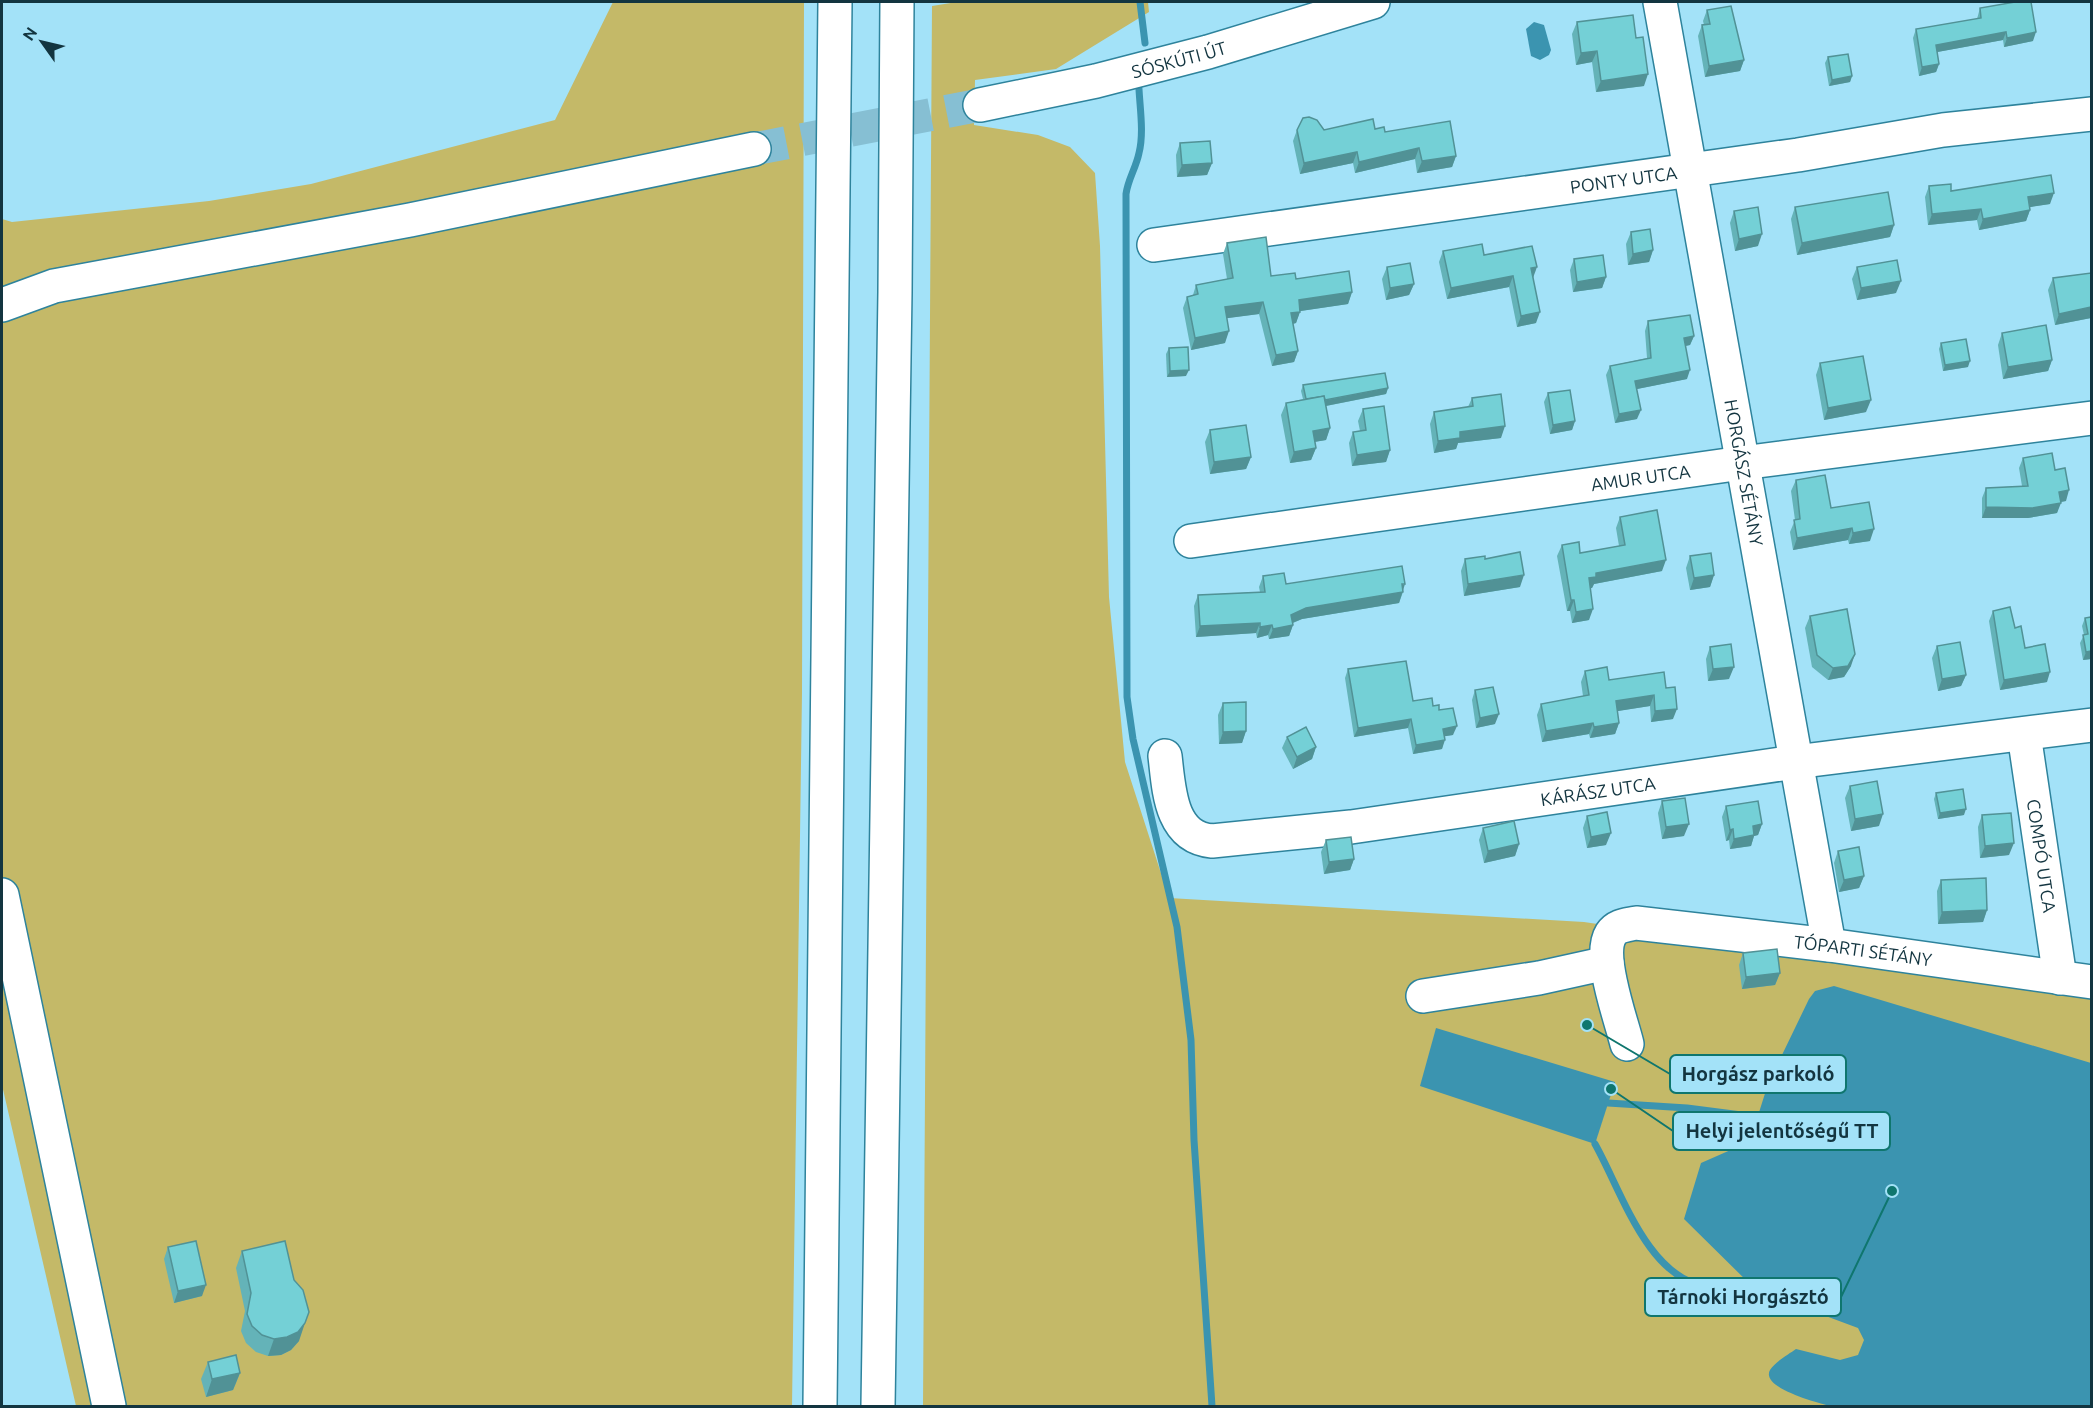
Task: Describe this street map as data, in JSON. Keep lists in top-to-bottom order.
{
  "streets": {
    "main road": [
      "SÓSKÚTI ÚT",
      "PONTY UTCA",
      "HORGÁSZ SÉTÁNY",
      "AMUR UTCA",
      "KÁRÁSZ UTCA",
      "COMPÓ UTCA",
      "TÓPARTI SÉTÁNY"
    ]
  },
  "crossings": [
    ["PONTY UTCA", "HORGÁSZ SÉTÁNY"],
    ["HORGÁSZ SÉTÁNY", "AMUR UTCA"],
    ["HORGÁSZ SÉTÁNY", "KÁRÁSZ UTCA"],
    ["HORGÁSZ SÉTÁNY", "TÓPARTI SÉTÁNY"],
    ["KÁRÁSZ UTCA", "COMPÓ UTCA"],
    ["COMPÓ UTCA", "TÓPARTI SÉTÁNY"]
  ],
  "places": ["Horgász parkoló", "Helyi jelentőségű TT", "Tárnoki Horgásztó"],
  "north": "top left"
}
